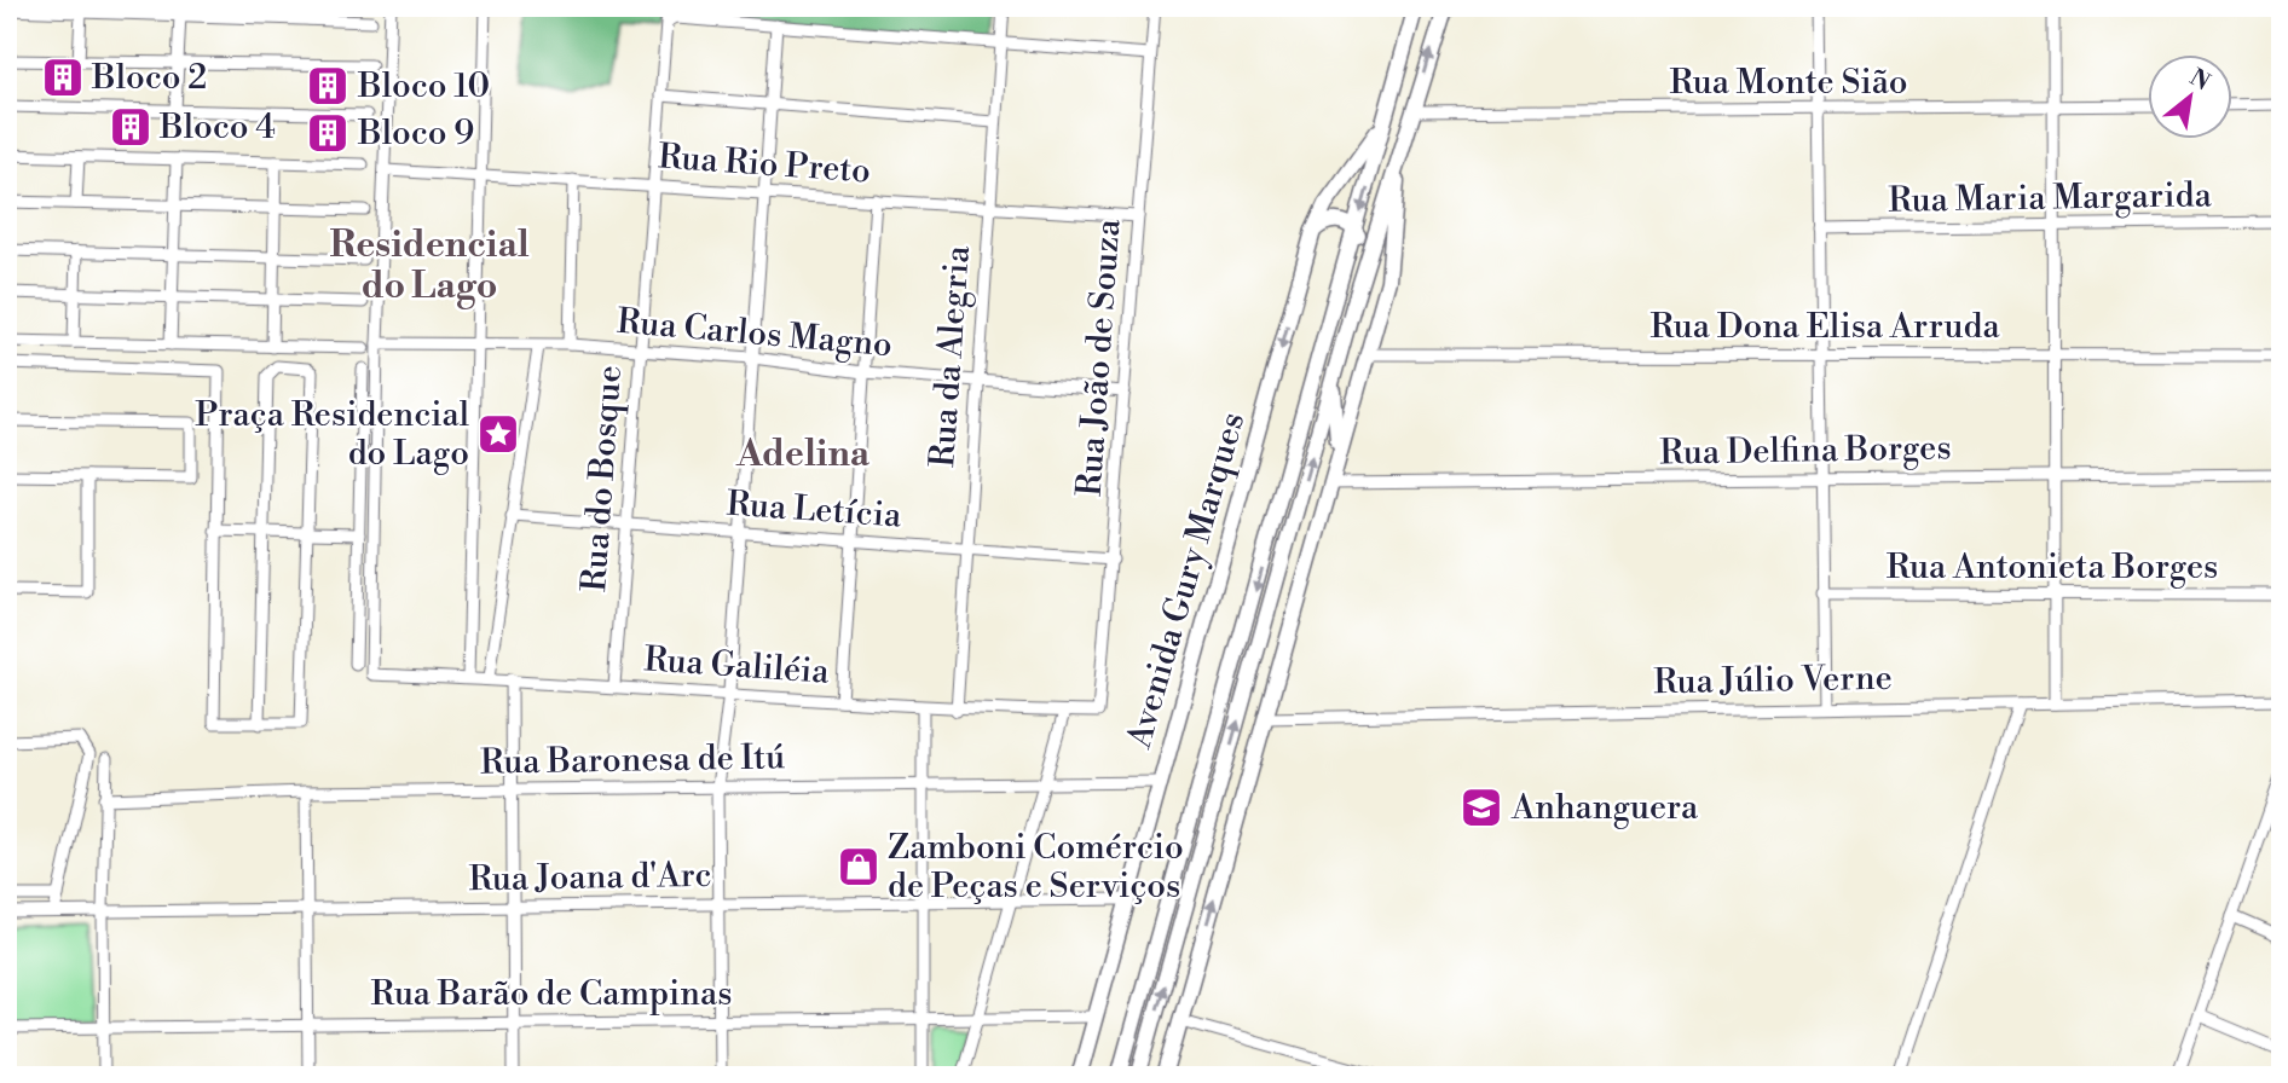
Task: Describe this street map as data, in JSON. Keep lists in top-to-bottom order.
{
  "streets": {
    "main road": ["Avenida Gury Marques"],
    "street": [
      "Rua Monte Sião",
      "Rua Rio Preto",
      "Rua Maria Margarida",
      "Rua Dona Elisa Arruda",
      "Rua Carlos Magno",
      "Rua da Alegria",
      "Rua João de Souza",
      "Rua Delfina Borges",
      "Rua do Bosque",
      "Rua Letícia",
      "Rua Antonieta Borges",
      "Rua Galiléia",
      "Rua Júlio Verne",
      "Rua Baronesa de Itú",
      "Rua Joana d'Arc",
      "Rua Barão de Campinas"
    ]
  },
  "crossings": [
    ["Rua Rio Preto", "Rua da Alegria"],
    ["Rua Rio Preto", "Rua João de Souza"],
    ["Rua Rio Preto", "Rua do Bosque"],
    ["Rua Carlos Magno", "Rua da Alegria"],
    ["Rua Carlos Magno", "Rua João de Souza"],
    ["Rua Carlos Magno", "Rua do Bosque"],
    ["Rua Carlos Magno", "Rua Galiléia"],
    ["Rua da Alegria", "Rua Letícia"],
    ["Rua da Alegria", "Rua Galiléia"],
    ["Rua João de Souza", "Rua Letícia"],
    ["Rua João de Souza", "Rua Galiléia"],
    ["Rua do Bosque", "Rua Letícia"],
    ["Rua do Bosque", "Rua Galiléia"],
    ["Avenida Gury Marques", "Rua Baronesa de Itú"],
    ["Avenida Gury Marques", "Rua Joana d'Arc"],
    ["Avenida Gury Marques", "Rua Barão de Campinas"]
  ],
  "districts": ["Residencial do Lago", "Adelina"],
  "places": {
    "building": [
      "Bloco 2",
      "Bloco 10",
      "Bloco 4",
      "Bloco 9"
    ],
    "place": ["Praça Residencial do Lago"],
    "school or university": ["Anhanguera"],
    "shop": ["Zamboni Comércio de Peças e Serviços"]
  },
  "north": "top right"
}
